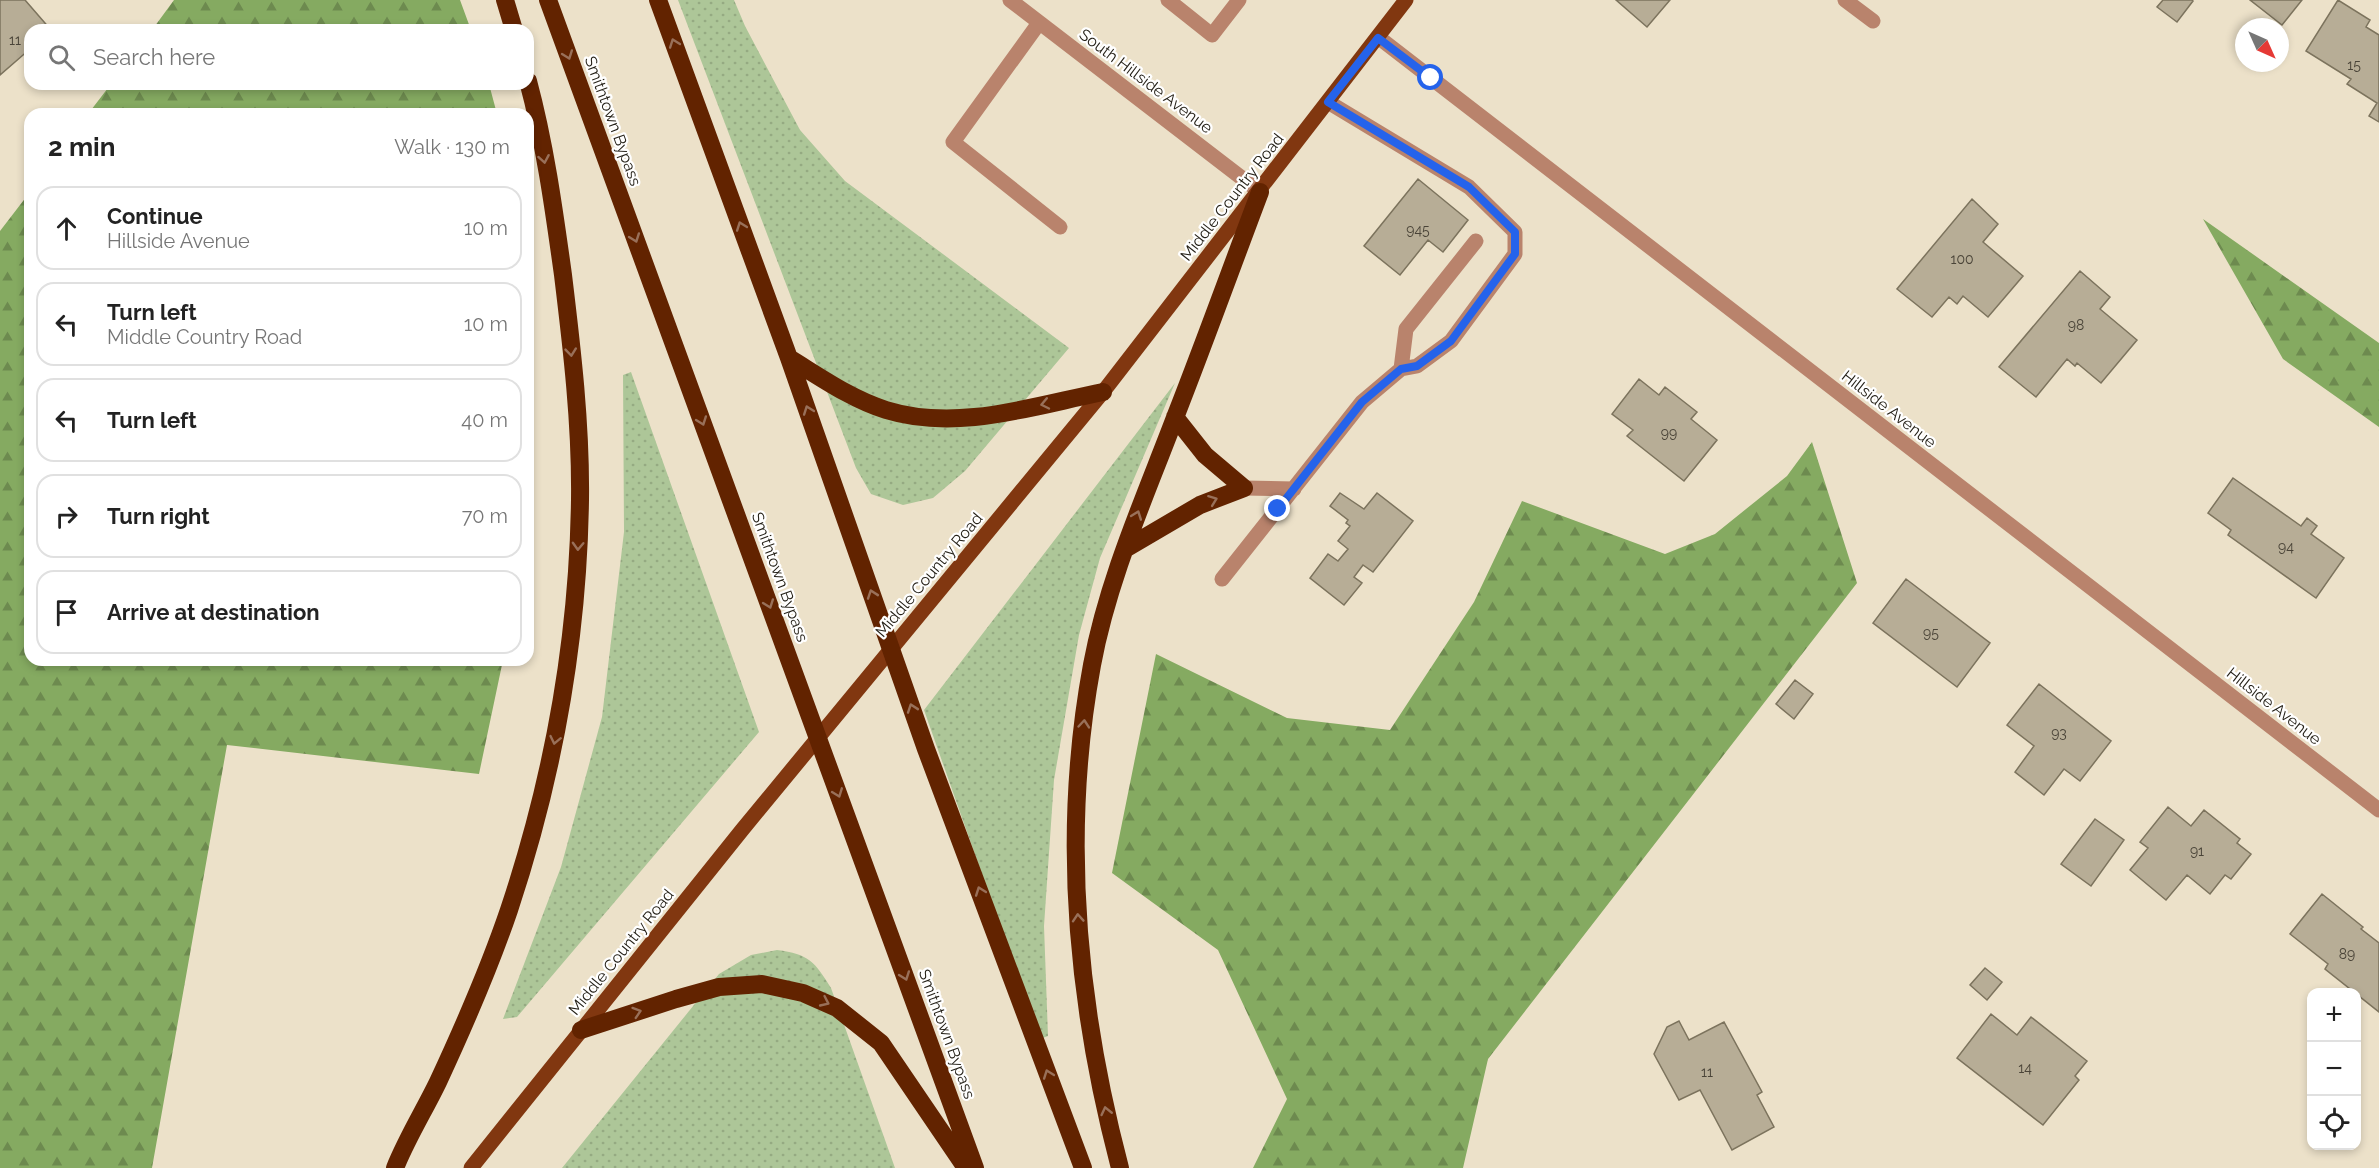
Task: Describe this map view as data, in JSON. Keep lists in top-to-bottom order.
{
  "streets": {
    "highway": ["Smithtown Bypass"],
    "main road": ["Middle Country Road"],
    "street": ["South Hillside Avenue", "Hillside Avenue"]
  },
  "crossings": [
    ["South Hillside Avenue", "Middle Country Road"],
    ["Smithtown Bypass", "Middle Country Road"],
    ["Middle Country Road", "Hillside Avenue"]
  ],
  "house_numbers": [
    "11",
    "15",
    "945",
    "100",
    "98",
    "99",
    "94",
    "95",
    "93",
    "91",
    "89",
    "14",
    "11"
  ],
  "north": "bottom right",
  "page": {
    "search": "Search here",
    "heading": ["2 min", "Walk · 130 m"],
    "list": [
      ["Continue", "Hillside Avenue", "10 m"],
      ["Turn left", "Middle Country Road", "10 m"],
      ["Turn left", "40 m"],
      ["Turn right", "70 m"],
      "Arrive at destination"
    ],
    "map_buttons": ["+", "−"]
  }
}
